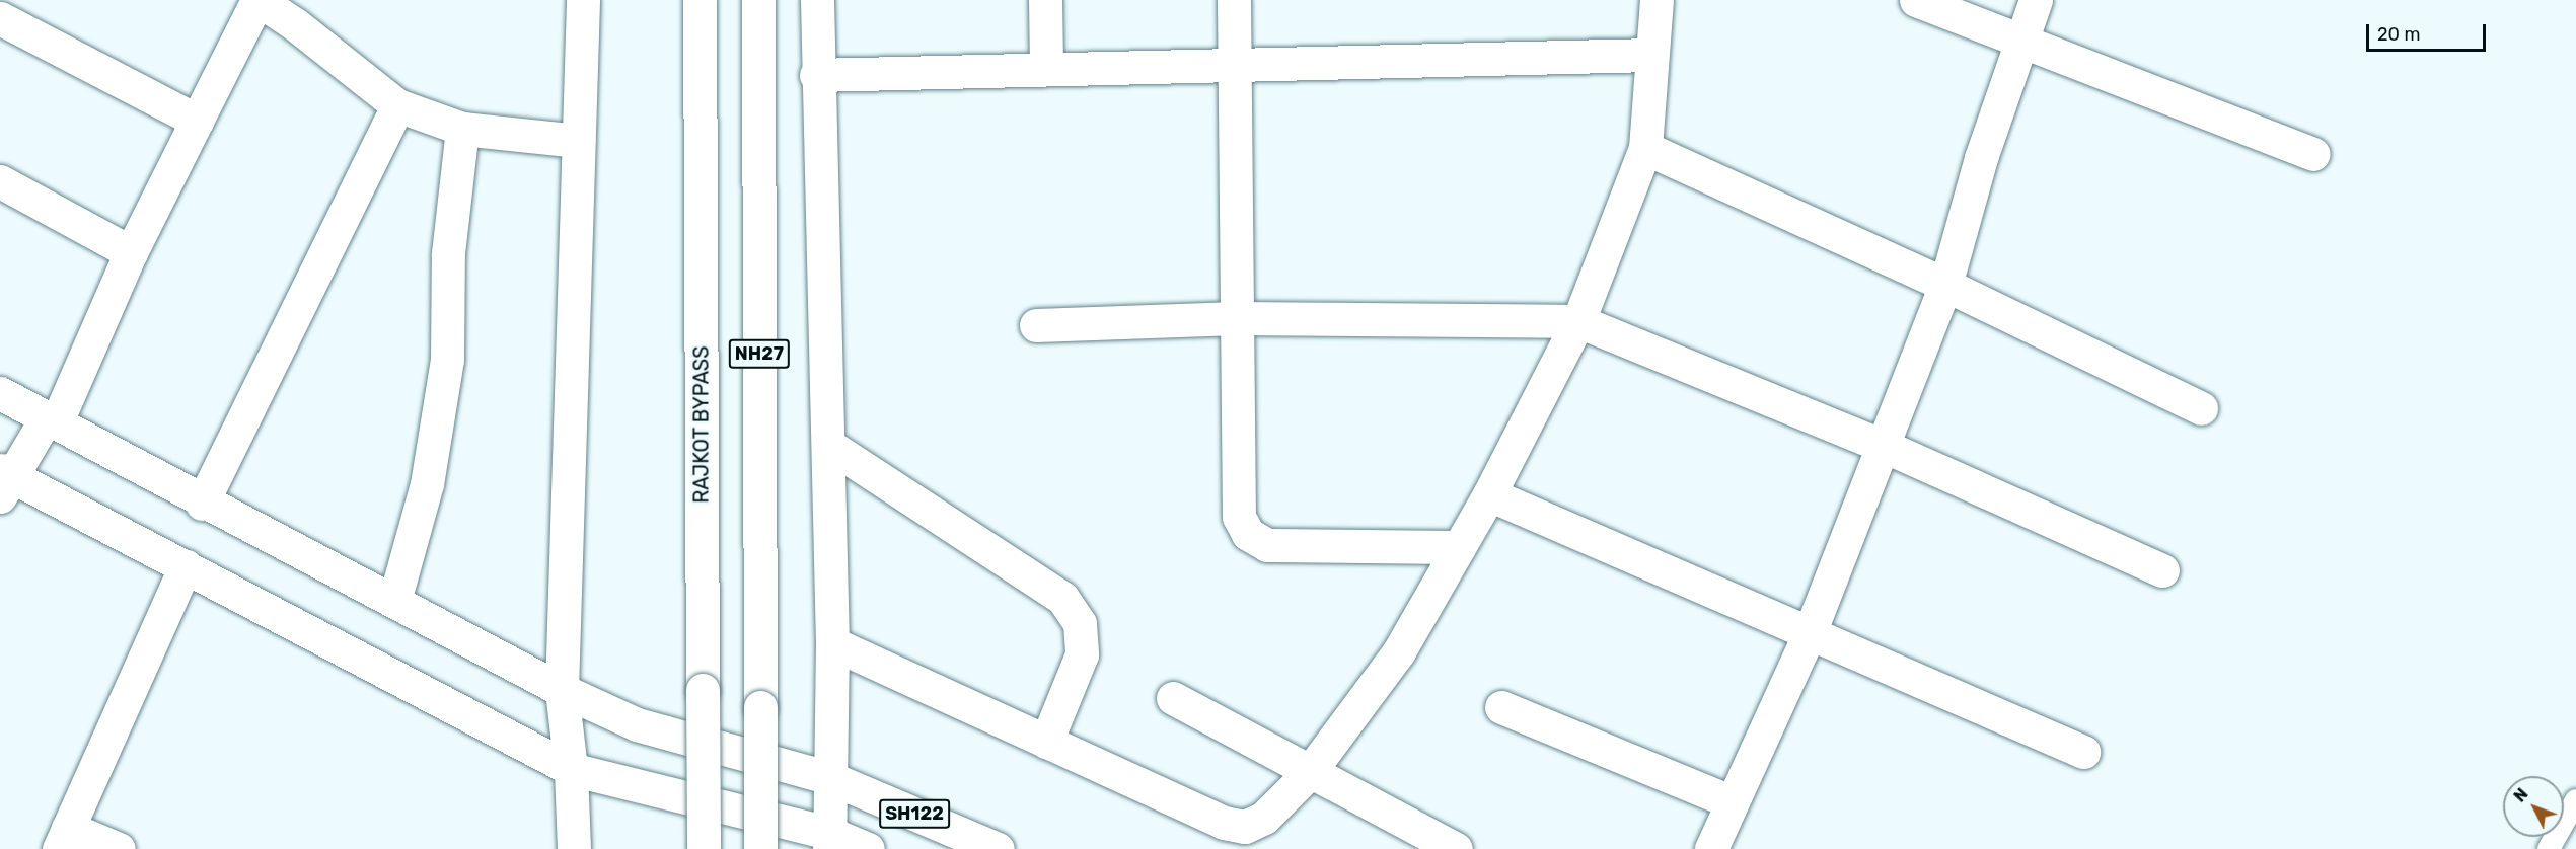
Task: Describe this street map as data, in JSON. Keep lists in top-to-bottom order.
{
  "streets": {
    "main road": ["NH27", "RAJKOT BYPASS", "SH122"]
  },
  "scale_bar": "20 m",
  "north": "top left"
}
